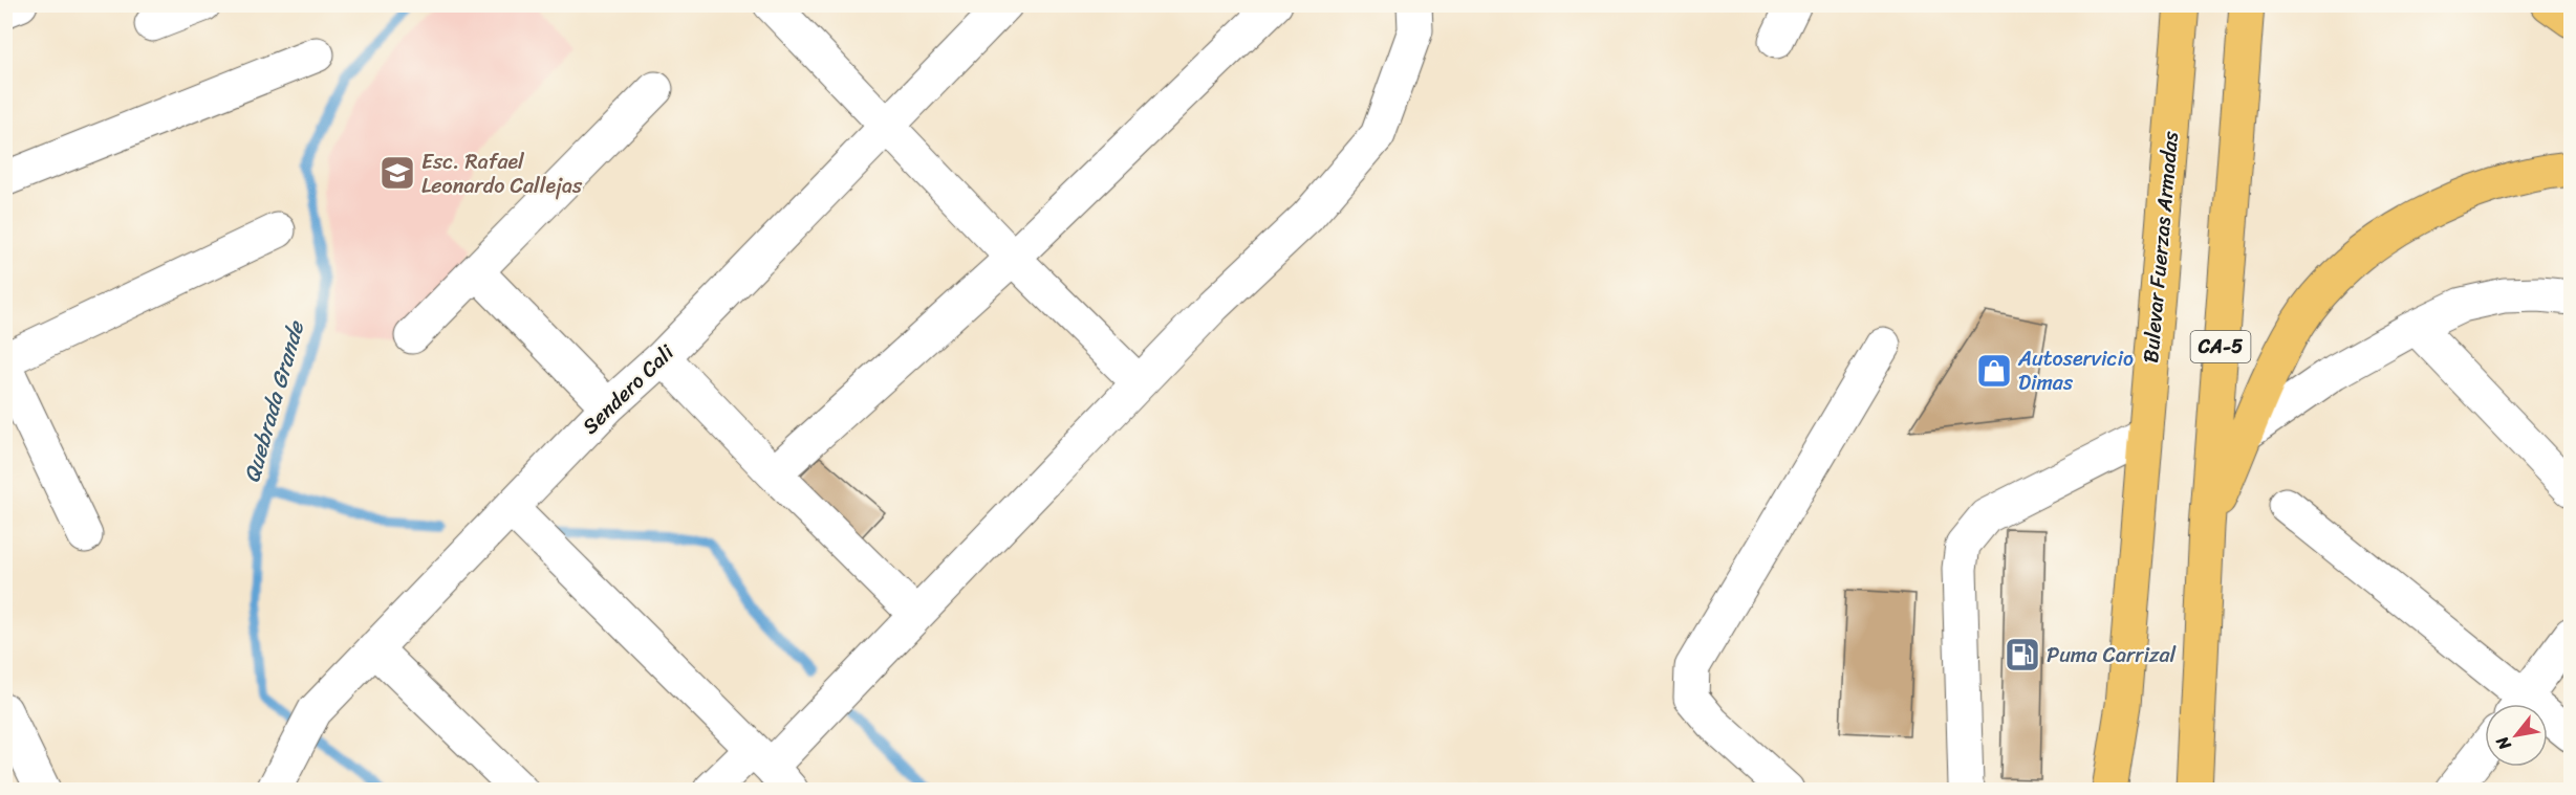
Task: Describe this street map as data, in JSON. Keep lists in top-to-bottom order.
{
  "streets": {
    "highway": ["Bulevar Fuerzas Armadas", "CA-5"],
    "street": ["Sendero Cali"]
  },
  "water": ["Quebrada Grande"],
  "places": {
    "school or university": ["Esc. Rafael Leonardo Callejas"],
    "shop": ["Autoservicio Dimas"],
    "fuel station": ["Puma Carrizal"]
  },
  "north": "bottom left"
}
